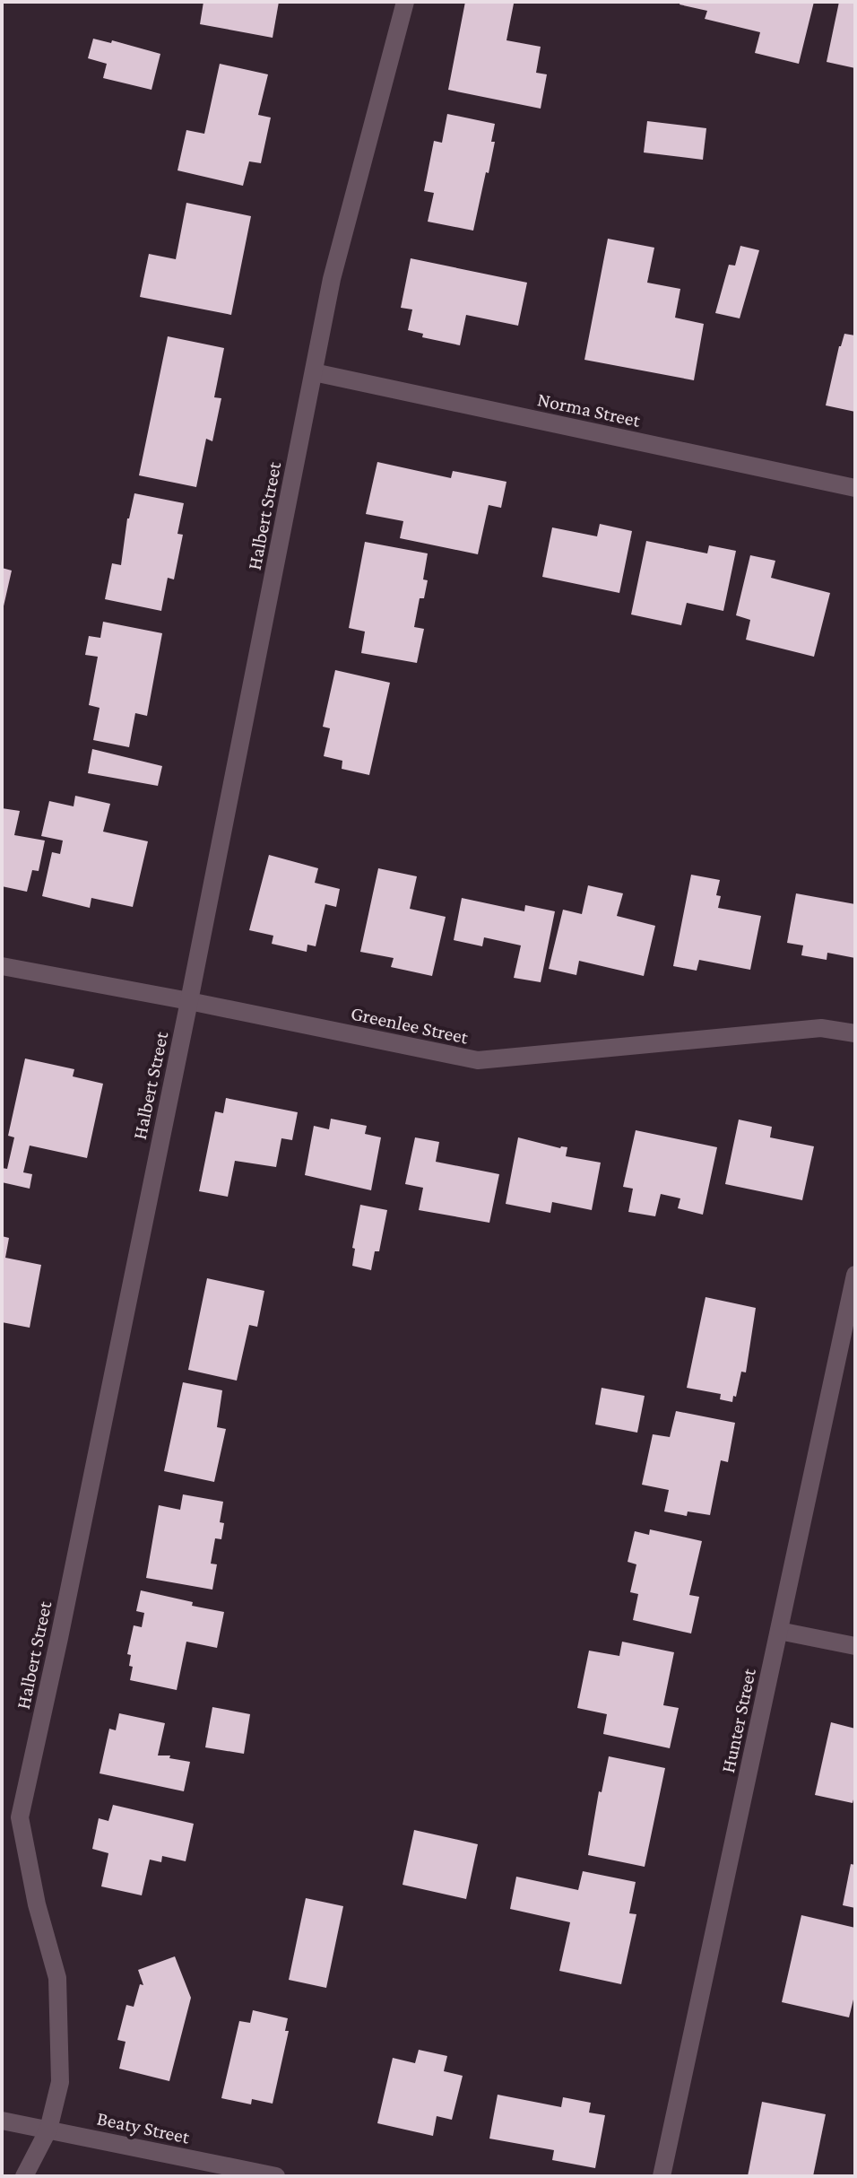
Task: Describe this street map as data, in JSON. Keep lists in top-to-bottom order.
{
  "streets": {
    "street": [
      "Norma Street",
      "Halbert Street",
      "Greenlee Street",
      "Hunter Street",
      "Beaty Street"
    ]
  },
  "crossings": [
    ["Norma Street", "Halbert Street"],
    ["Halbert Street", "Greenlee Street"],
    ["Halbert Street", "Beaty Street"]
  ]
}
